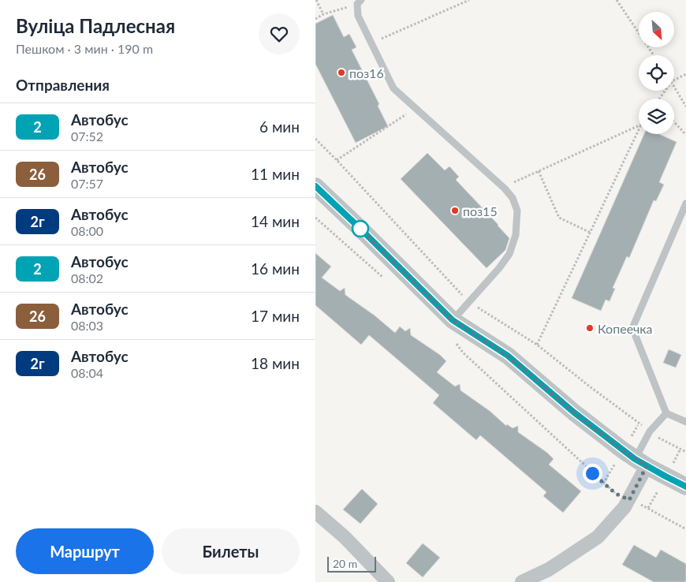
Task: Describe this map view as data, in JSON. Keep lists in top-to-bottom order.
{
  "places": ["поз16", "поз15", "Копеечка"],
  "lines": ["bus line 2"],
  "scale_bar": "20 m",
  "north": "bottom right",
  "page": {
    "heading": [
      ["Вуліца Падлесная", "Пешком · 3 мин · 190 m"],
      "Отправления"
    ],
    "list": [
      {
        "mark": "2",
        "name": "Автобус",
        "note": "07:52",
        "value": "6 мин"
      },
      {
        "mark": "26",
        "name": "Автобус",
        "note": "07:57",
        "value": "11 мин"
      },
      {
        "mark": "2г",
        "name": "Автобус",
        "note": "08:00",
        "value": "14 мин"
      },
      {
        "mark": "2",
        "name": "Автобус",
        "note": "08:02",
        "value": "16 мин"
      },
      {
        "mark": "26",
        "name": "Автобус",
        "note": "08:03",
        "value": "17 мин"
      },
      {
        "mark": "2г",
        "name": "Автобус",
        "note": "08:04",
        "value": "18 мин"
      }
    ],
    "buttons": ["Маршрут", "Билеты"],
    "scale": "20 m"
  }
}
